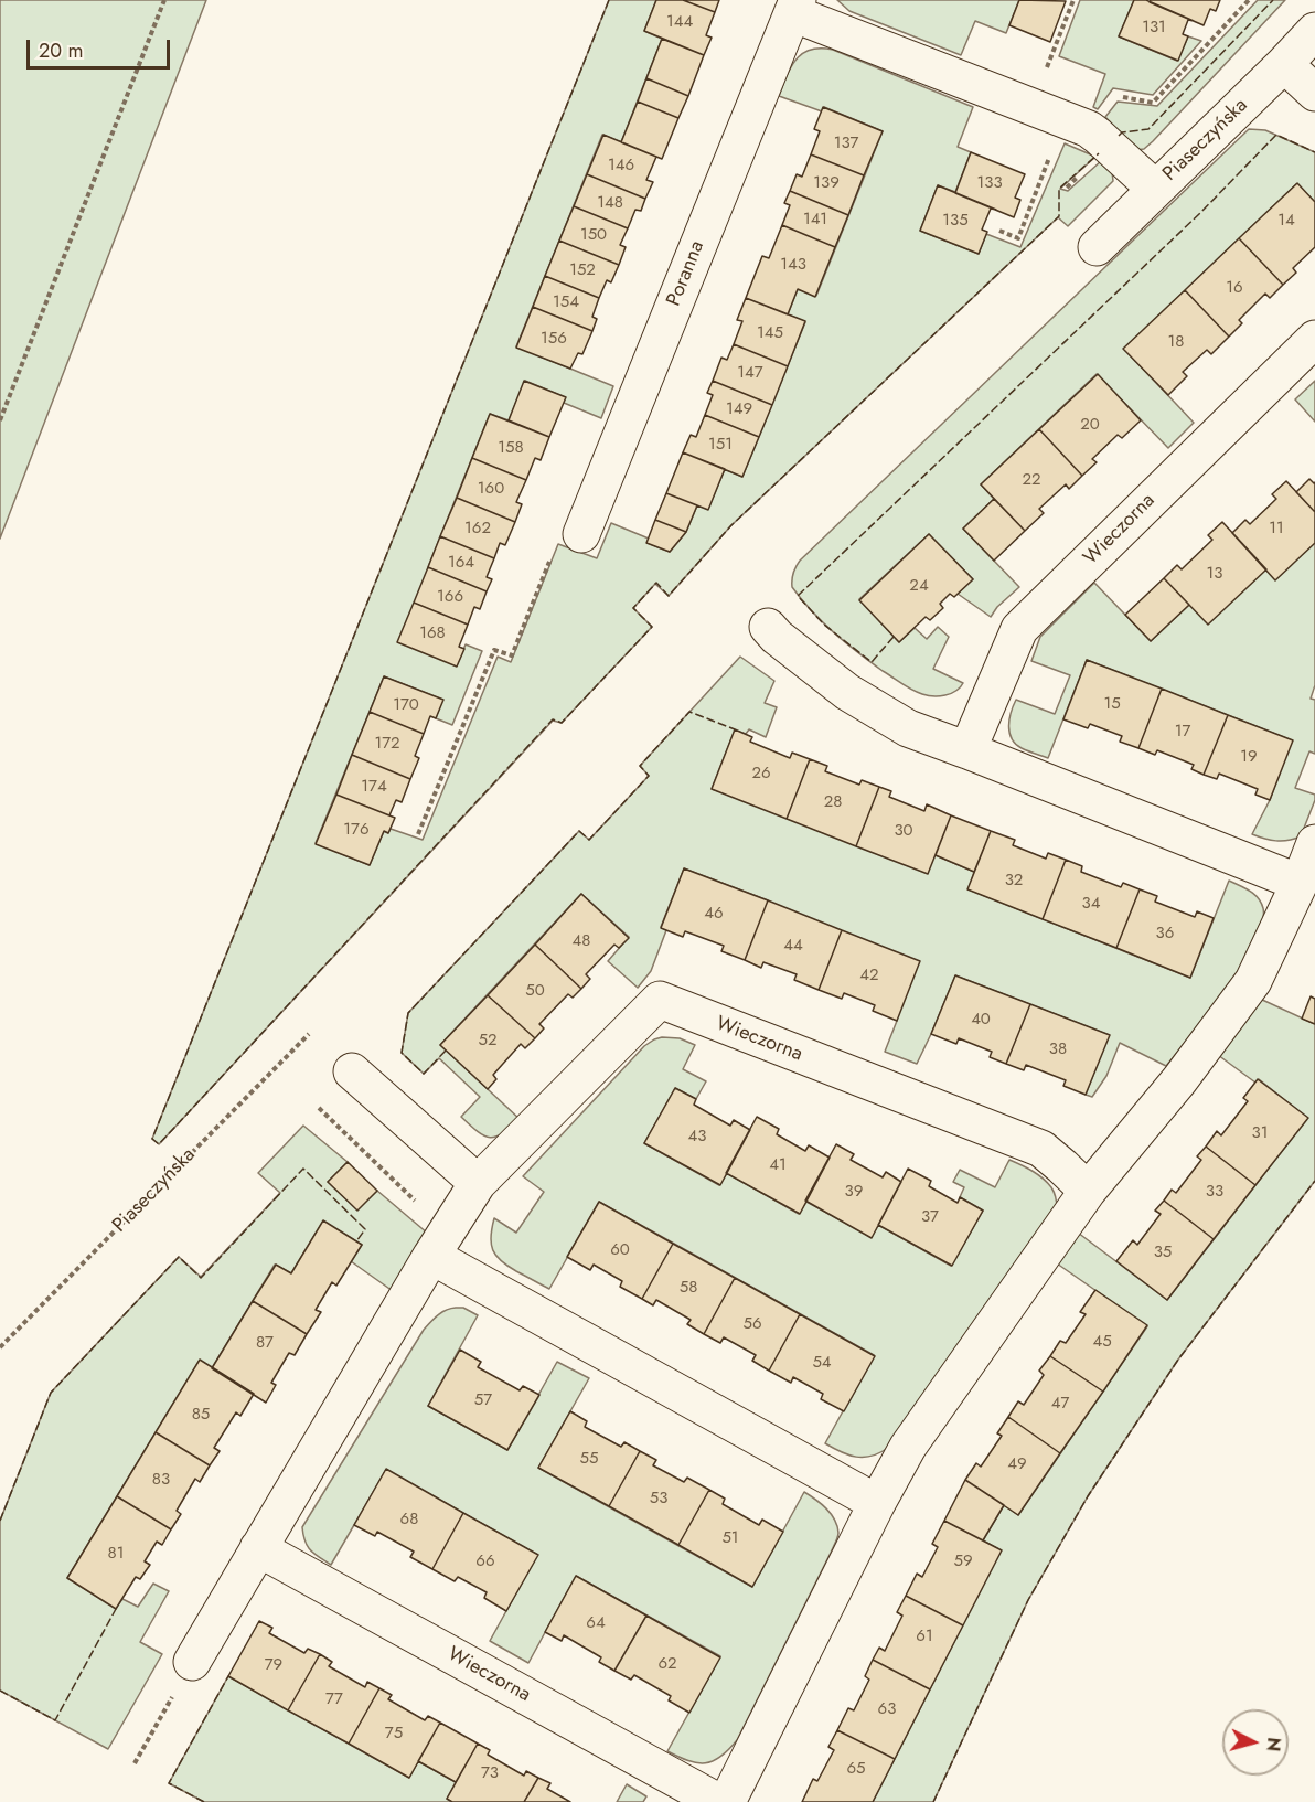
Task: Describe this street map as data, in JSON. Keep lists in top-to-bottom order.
{
  "streets": {
    "street": ["Piaseczyńska", "Poranna", "Wieczorna"]
  },
  "crossings": [
    ["Piaseczyńska", "Poranna"]
  ],
  "house_numbers": [
    "144",
    "131",
    "137",
    "146",
    "139",
    "133",
    "148",
    "141",
    "135",
    "14",
    "150",
    "143",
    "152",
    "16",
    "154",
    "145",
    "156",
    "18",
    "147",
    "149",
    "20",
    "151",
    "158",
    "22",
    "160",
    "162",
    "11",
    "164",
    "13",
    "24",
    "166",
    "168",
    "15",
    "170",
    "17",
    "172",
    "19",
    "26",
    "174",
    "28",
    "176",
    "30",
    "32",
    "34",
    "46",
    "36",
    "48",
    "44",
    "42",
    "50",
    "40",
    "52",
    "38",
    "31",
    "43",
    "41",
    "39",
    "33",
    "37",
    "60",
    "35",
    "58",
    "56",
    "45",
    "87",
    "54",
    "57",
    "47",
    "85",
    "55",
    "49",
    "83",
    "53",
    "68",
    "51",
    "81",
    "66",
    "59",
    "64",
    "61",
    "62",
    "79",
    "77",
    "63",
    "75",
    "65",
    "73"
  ],
  "scale_bar": "20 m",
  "north": "right"
}
